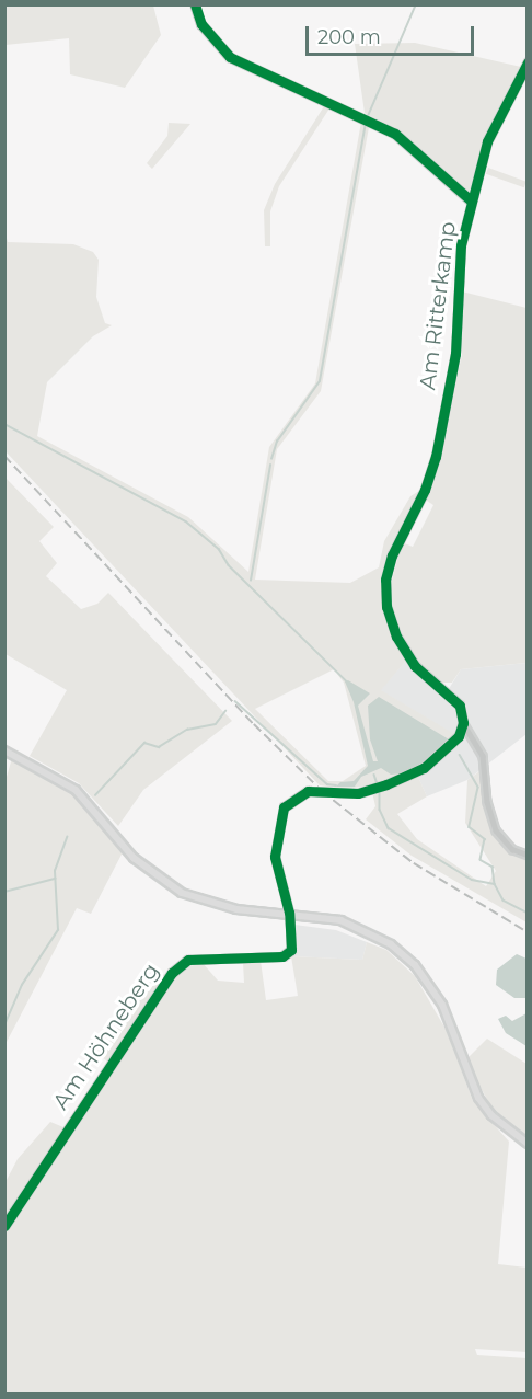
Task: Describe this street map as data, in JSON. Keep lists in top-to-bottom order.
{
  "streets": {
    "street": ["Am Ritterkamp", "Am Höhneberg"]
  },
  "scale_bar": "200 m"
}
